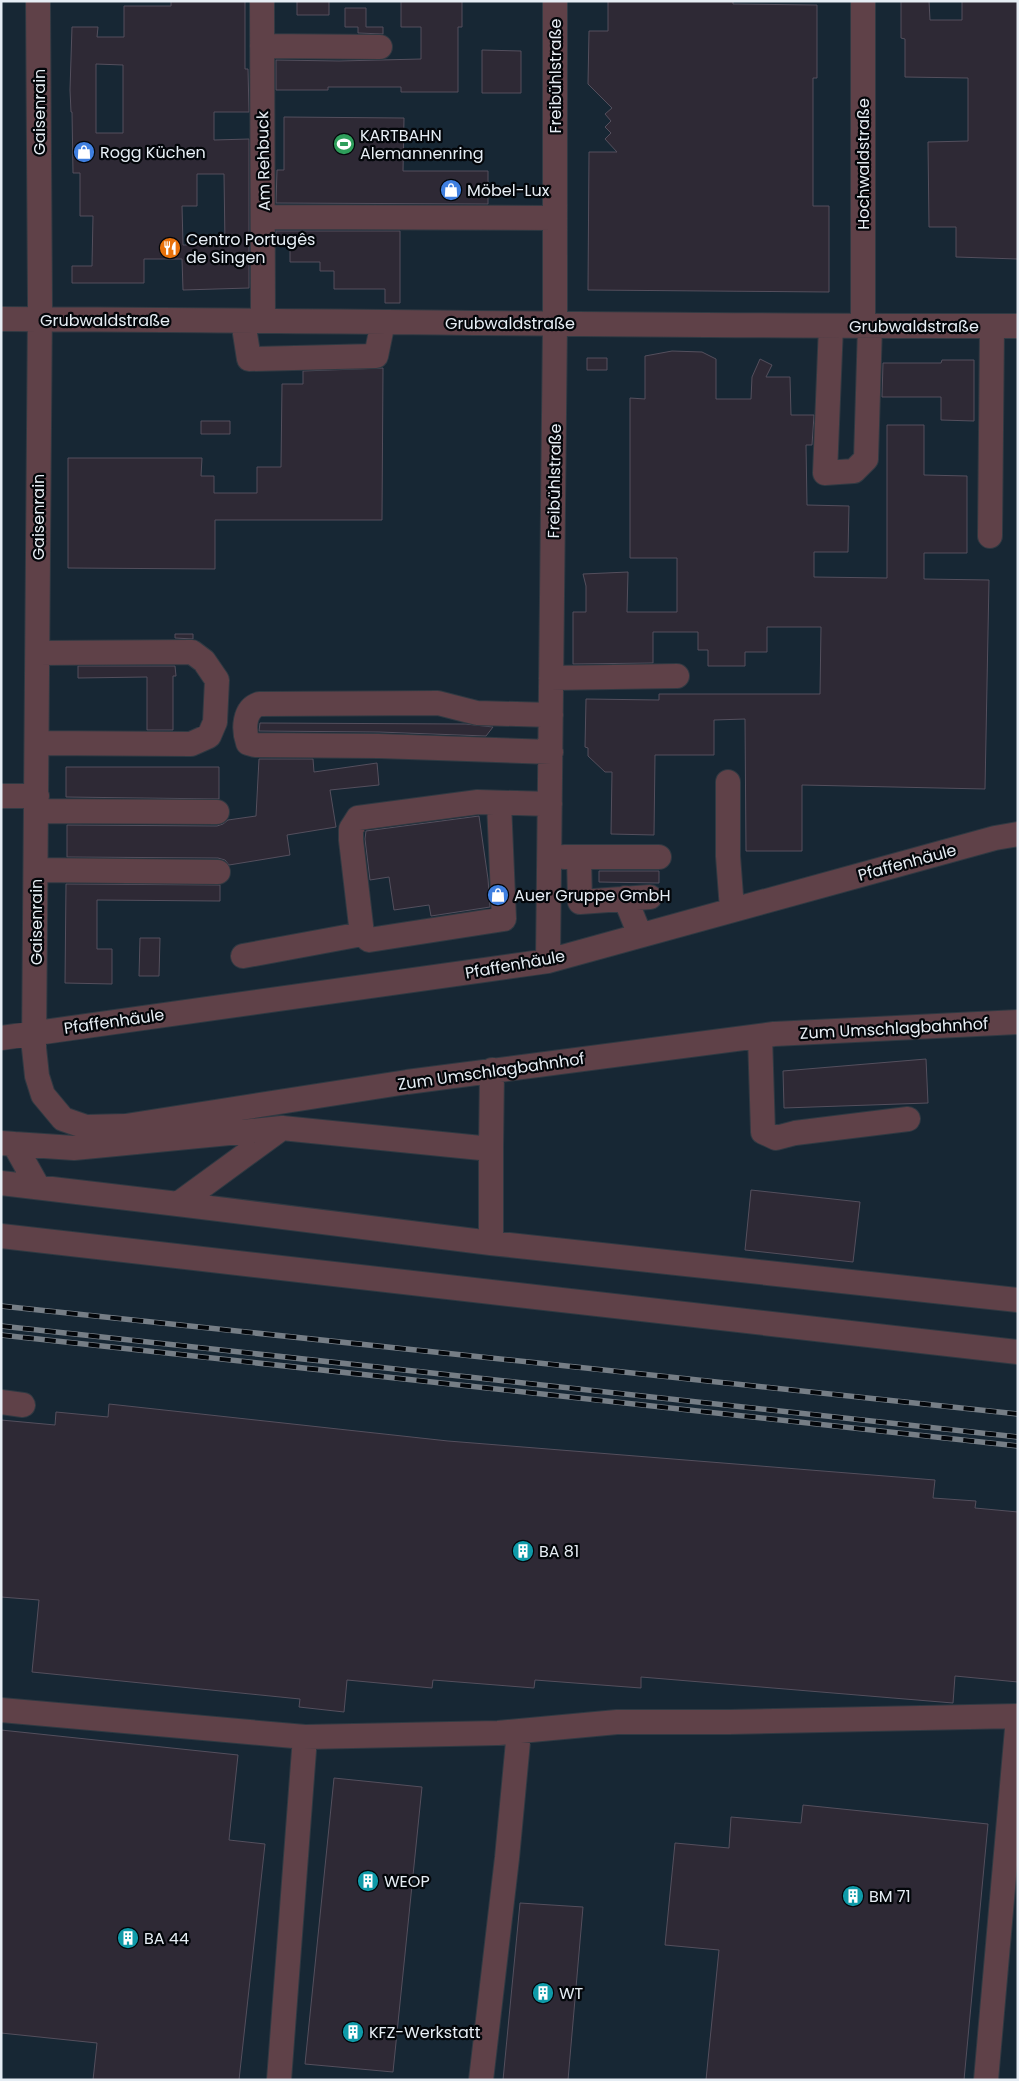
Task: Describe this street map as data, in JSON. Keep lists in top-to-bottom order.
{
  "streets": {
    "street": [
      "Freibühlstraße",
      "Gaisenrain",
      "Am Rehbuck",
      "Hochwaldstraße",
      "Grubwaldstraße",
      "Pfaffenhäule",
      "Zum Umschlagbahnhof"
    ]
  },
  "crossings": [
    ["Freibühlstraße", "Grubwaldstraße"],
    ["Freibühlstraße", "Pfaffenhäule"],
    ["Gaisenrain", "Grubwaldstraße"],
    ["Gaisenrain", "Pfaffenhäule"],
    ["Gaisenrain", "Zum Umschlagbahnhof"],
    ["Am Rehbuck", "Grubwaldstraße"],
    ["Hochwaldstraße", "Grubwaldstraße"],
    ["Pfaffenhäule", "Zum Umschlagbahnhof"]
  ],
  "places": {
    "sports": ["KARTBAHN Alemannenring"],
    "shop": ["Rogg Küchen", "Möbel-Lux", "Auer Gruppe GmbH"],
    "restaurant": ["Centro Portugês de Singen"],
    "building": [
      "BA 81",
      "WEOP",
      "BM 71",
      "BA 44",
      "WT",
      "KFZ-Werkstatt"
    ]
  }
}
